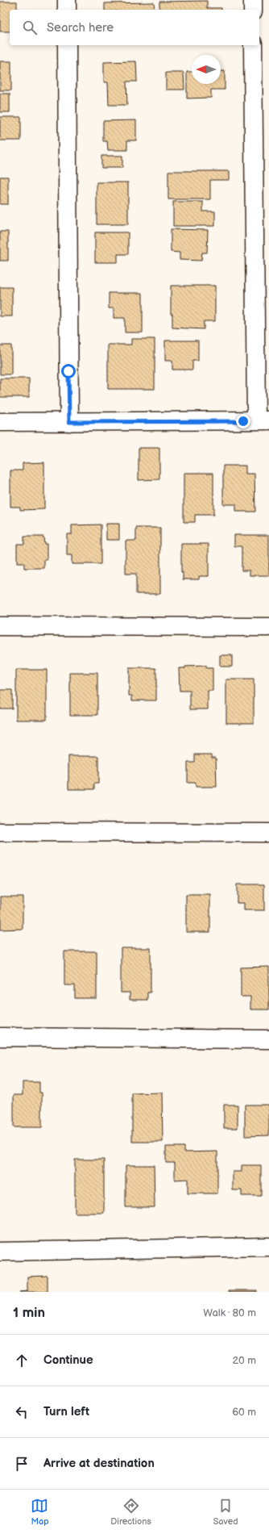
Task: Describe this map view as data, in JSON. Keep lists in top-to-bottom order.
{
  "north": "left",
  "page": {
    "search": "Search here",
    "heading": ["1 min", "Walk · 80 m"],
    "list": [
      ["Continue", "20 m"],
      ["Turn left", "60 m"],
      "Arrive at destination"
    ],
    "nav": ["Map", "Directions", "Saved"]
  }
}
